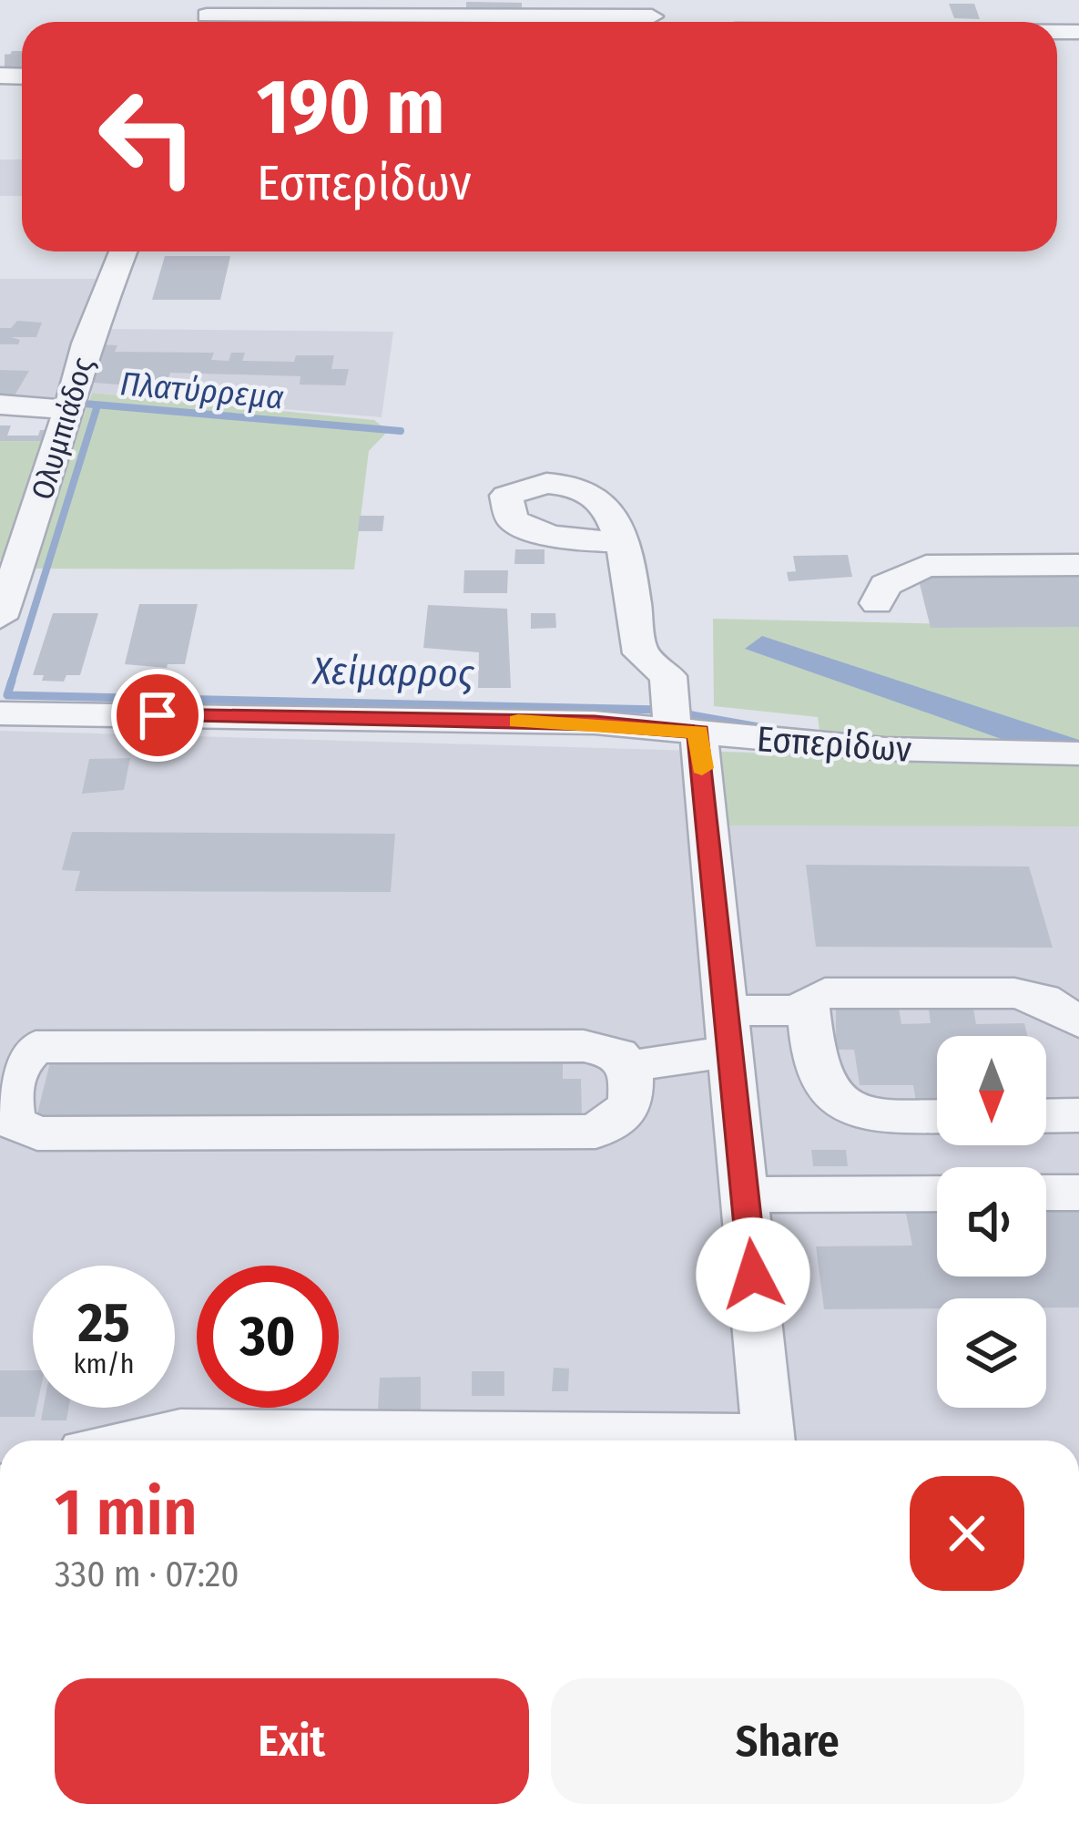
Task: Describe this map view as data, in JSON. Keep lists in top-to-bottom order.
{
  "streets": {
    "street": ["Ολυμπιάδος", "Εσπερίδων"]
  },
  "water": ["Πλατύρρεμα", "Χείμαρρος"],
  "north": "bottom",
  "page": {
    "turn": ["190 m", "Εσπερίδων"],
    "speed": "25 km/h",
    "limit": "30",
    "heading": ["1 min", "330 m · 07:20"],
    "buttons": ["Exit", "Share"]
  }
}
